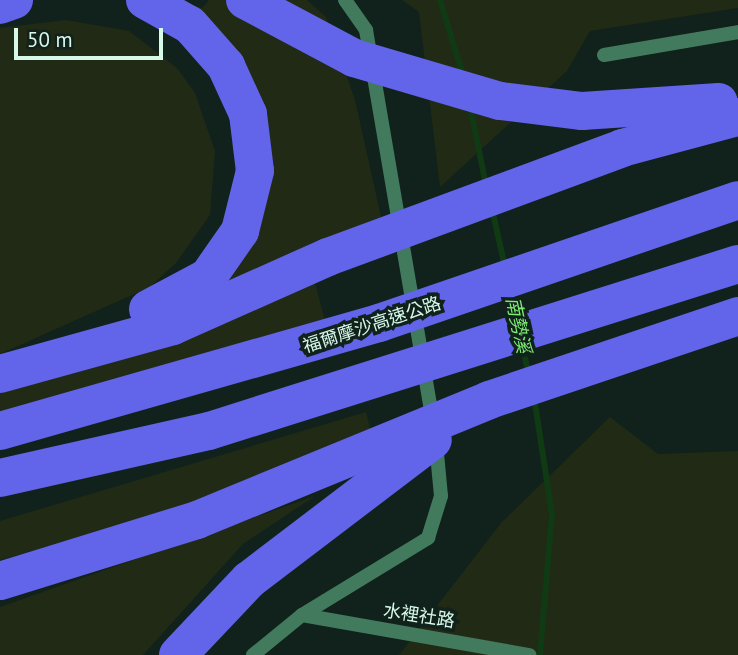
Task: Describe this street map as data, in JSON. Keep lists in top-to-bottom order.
{
  "streets": {
    "highway": ["福爾摩沙高速公路"],
    "street": ["水裡社路"]
  },
  "water": ["南勢溪"],
  "scale_bar": "50 m"
}
